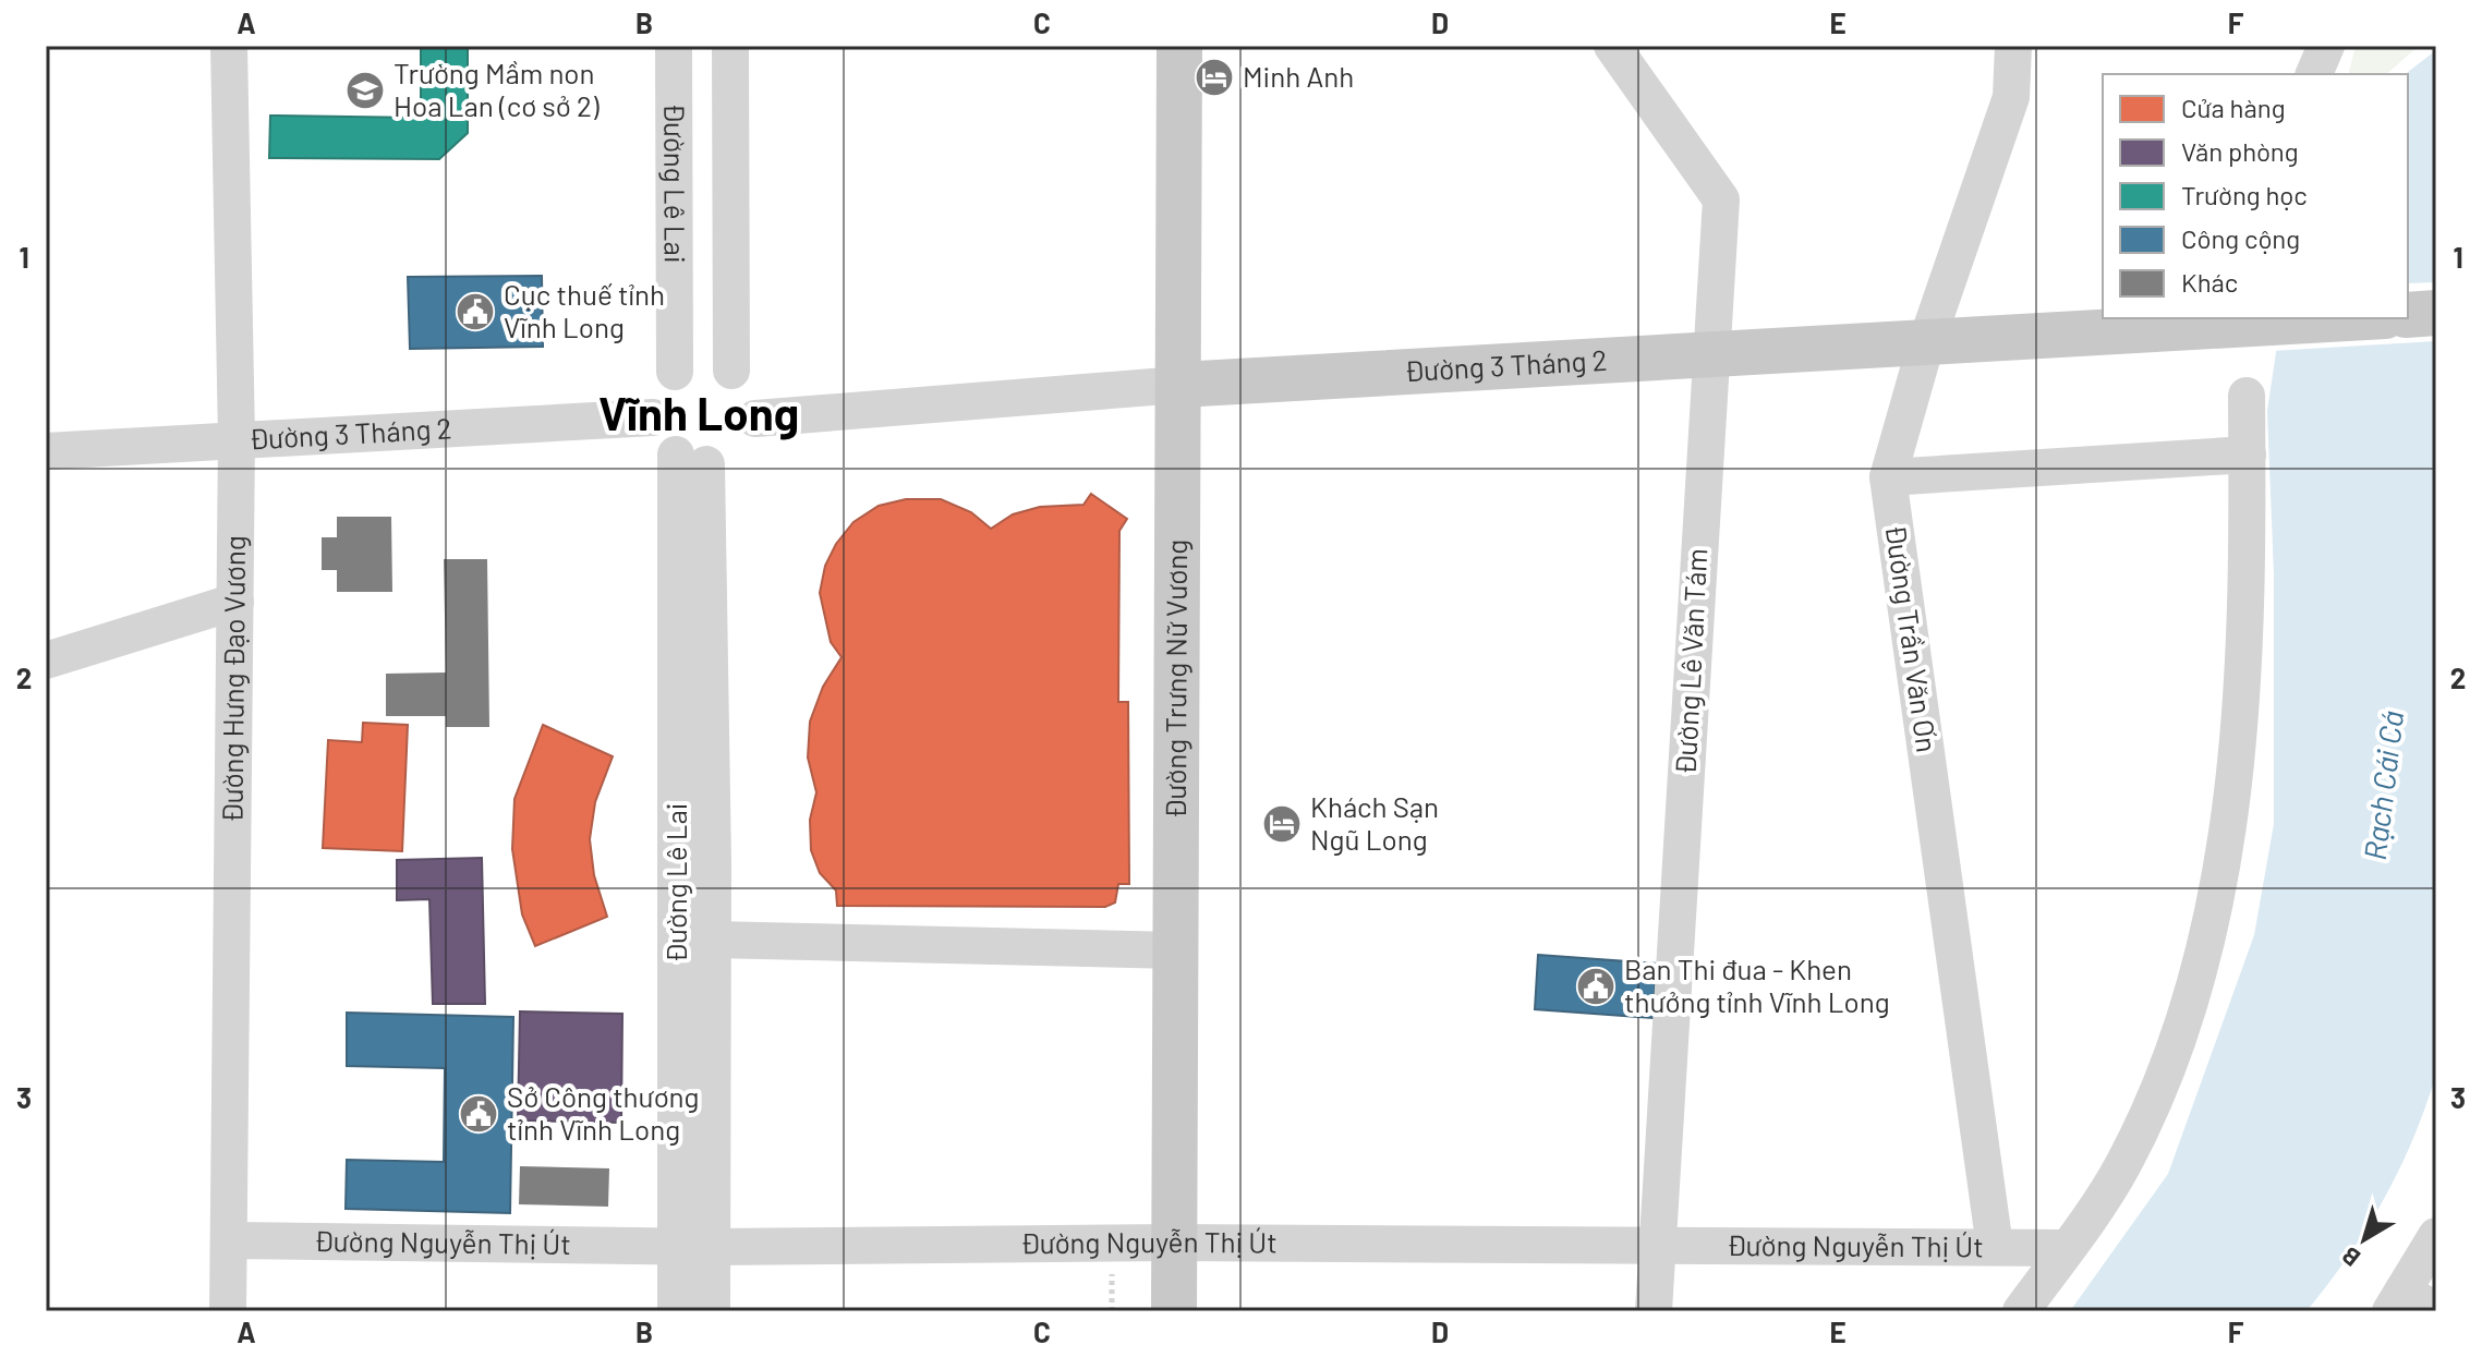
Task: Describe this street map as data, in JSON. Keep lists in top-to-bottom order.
{
  "streets": {
    "main road": ["Đường 3 Tháng 2", "Đường Trưng Nữ Vương"],
    "street": [
      "Đường Lê Lai",
      "Đường Trần Văn Ơn",
      "Đường Lê Văn Tám",
      "Đường Hưng Đạo Vương",
      "Đường Nguyễn Thị Út"
    ]
  },
  "crossings": [
    ["Đường Lê Lai", "Đường 3 Tháng 2"],
    ["Đường Lê Lai", "Đường Nguyễn Thị Út"],
    ["Đường 3 Tháng 2", "Đường Trần Văn Ơn"],
    ["Đường 3 Tháng 2", "Đường Lê Văn Tám"],
    ["Đường 3 Tháng 2", "Đường Hưng Đạo Vương"],
    ["Đường 3 Tháng 2", "Đường Trưng Nữ Vương"],
    ["Đường Trần Văn Ơn", "Đường Nguyễn Thị Út"],
    ["Đường Lê Văn Tám", "Đường Nguyễn Thị Út"],
    ["Đường Hưng Đạo Vương", "Đường Nguyễn Thị Út"],
    ["Đường Trưng Nữ Vương", "Đường Nguyễn Thị Út"]
  ],
  "districts": ["Vĩnh Long"],
  "water": ["Rạch Cái Cá"],
  "places": {
    "hotel": ["Minh Anh", "Khách Sạn Ngũ Long"],
    "school or university": ["Trường Mầm non Hoa Lan (cơ sở 2)"],
    "public building": ["Cục thuế tỉnh Vĩnh Long", "Ban Thi đua - Khen thưởng tỉnh Vĩnh Long", "Sở Công thương tỉnh Vĩnh Long"]
  },
  "legend": [
    "Cửa hàng",
    "Văn phòng",
    "Trường học",
    "Công cộng",
    "Khác"
  ],
  "north": "bottom left",
  "grid": {
    "columns": [
      "A",
      "B",
      "C",
      "D",
      "E",
      "F"
    ],
    "rows": ["1", "2", "3"]
  }
}
